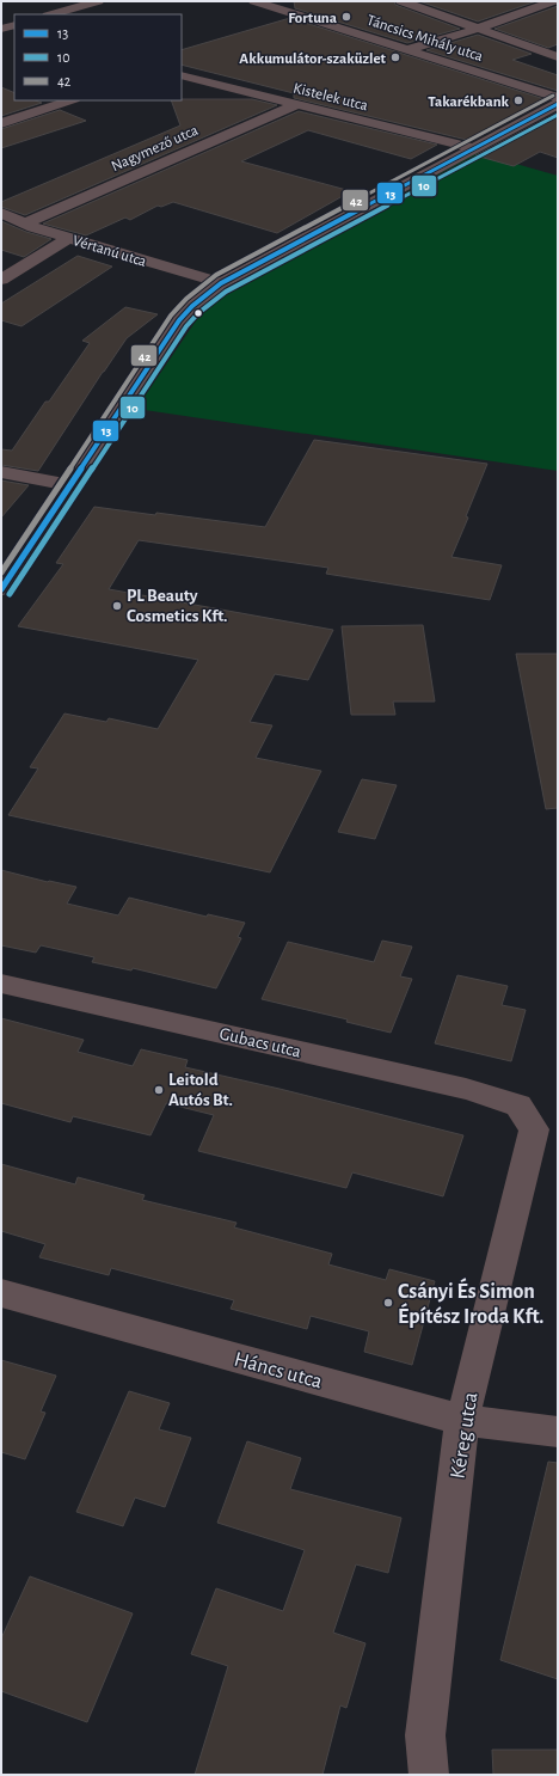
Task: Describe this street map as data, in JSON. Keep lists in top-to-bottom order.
{
  "streets": {
    "street": [
      "Táncsics Mihály utca",
      "Kistelek utca",
      "Nagymező utca",
      "Vértanú utca",
      "Gubacs utca",
      "Háncs utca",
      "Kéreg utca"
    ]
  },
  "crossings": [
    ["Kistelek utca", "Nagymező utca"],
    ["Nagymező utca", "Vértanú utca"],
    ["Gubacs utca", "Kéreg utca"],
    ["Háncs utca", "Kéreg utca"]
  ],
  "places": [
    "Fortuna",
    "Akkumulátor-szaküzlet",
    "Takarékbank",
    "PL Beauty Cosmetics Kft.",
    "Leitold Autós Bt.",
    "Csányi És Simon Építész Iroda Kft."
  ],
  "lines": ["transit line 42", "transit line 13", "transit line 10"],
  "legend": ["13", "10", "42"]
}
